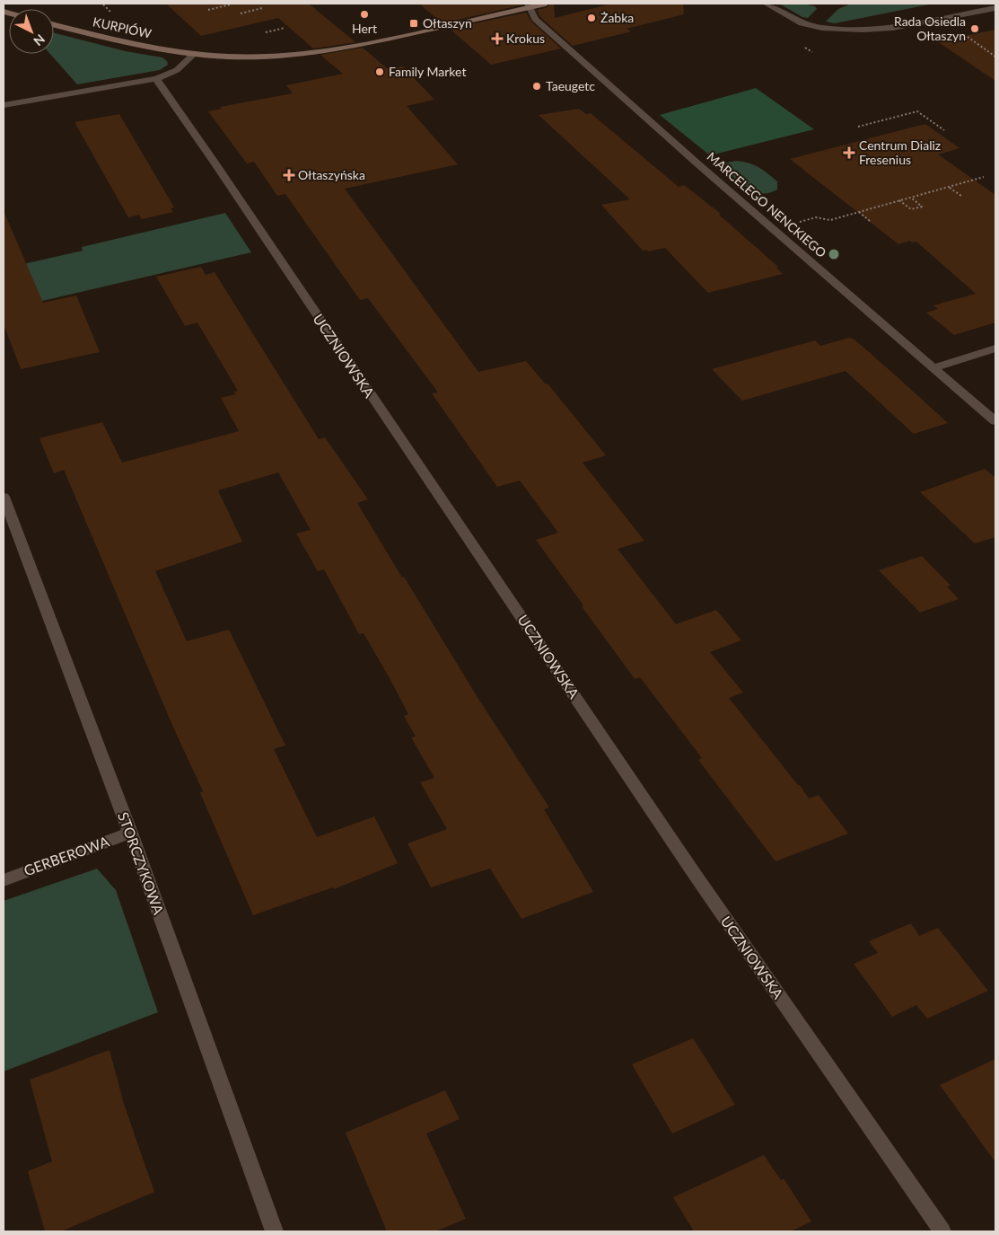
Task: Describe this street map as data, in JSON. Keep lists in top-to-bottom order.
{
  "streets": {
    "street": [
      "KURPIÓW",
      "MARCELEGO NENCKIEGO",
      "UCZNIOWSKA",
      "GERBEROWA",
      "STORCZYKOWA"
    ]
  },
  "crossings": [
    ["KURPIÓW", "MARCELEGO NENCKIEGO"],
    ["GERBEROWA", "STORCZYKOWA"]
  ],
  "places": {
    "other": [
      "Hert",
      "Żabka",
      "Rada Osiedla Ołtaszyn",
      "Family Market",
      "Taeugetc"
    ],
    "transit": ["Ołtaszyn"],
    "health": ["Krokus", "Centrum Dializ Fresenius", "Ołtaszyńska"]
  },
  "north": "bottom right"
}
